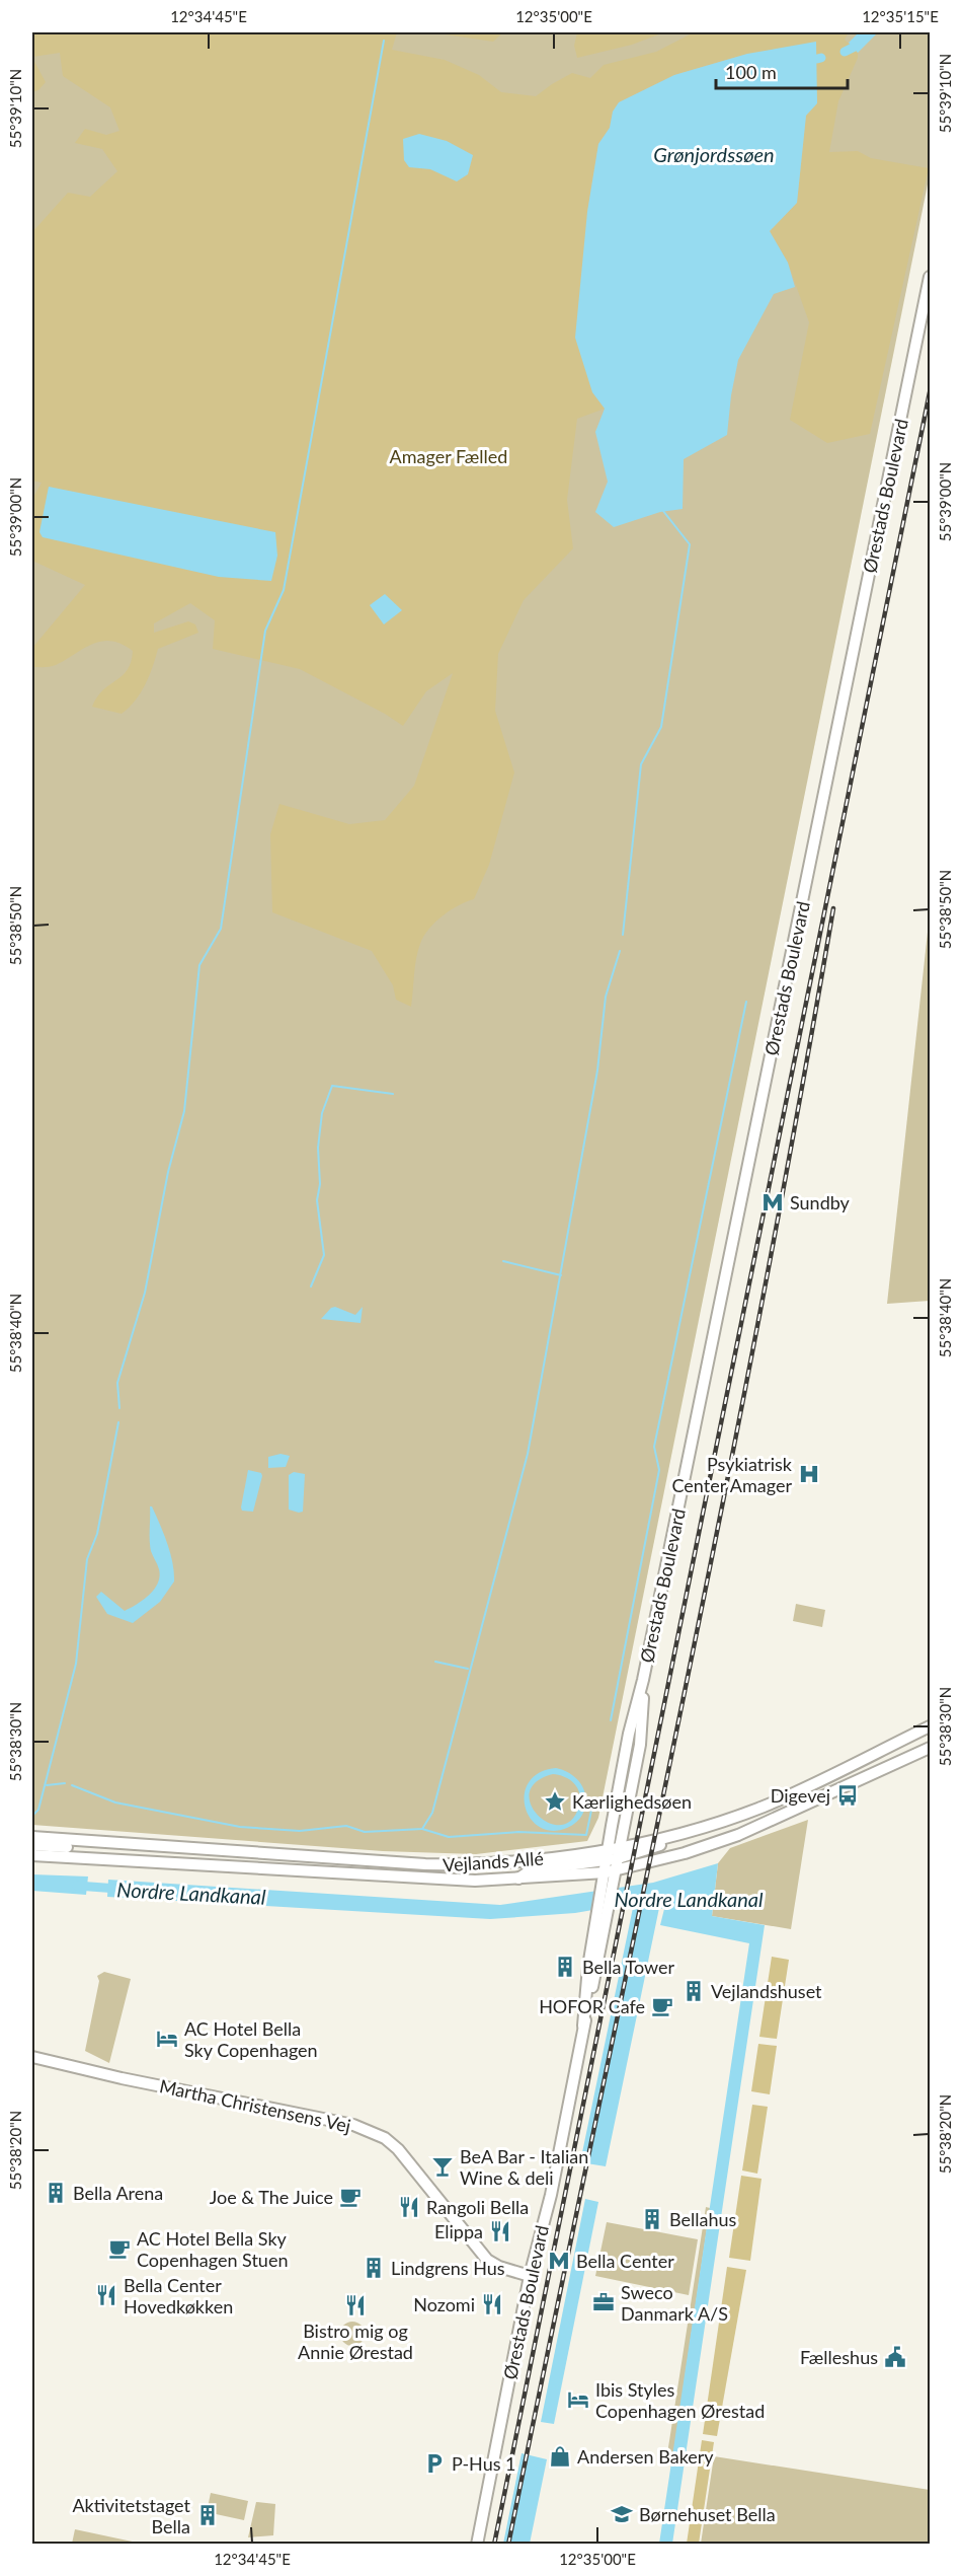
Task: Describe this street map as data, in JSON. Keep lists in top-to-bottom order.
{
  "streets": {
    "street": ["Ørestads Boulevard", "Vejlands Allé", "Martha Christensens Vej"]
  },
  "crossings": [
    ["Ørestads Boulevard", "Vejlands Allé"],
    ["Ørestads Boulevard", "Martha Christensens Vej"]
  ],
  "water": ["Grønjordssøen", "Nordre Landkanal"],
  "parks": ["Amager Fælled"],
  "places": {
    "metro station": ["Sundby", "Bella Center"],
    "hospital": ["Psykiatrisk Center Amager"],
    "bus stop": ["Digevej"],
    "place": ["Kærlighedsøen"],
    "building": [
      "Bella Tower",
      "Vejlandshuset",
      "Bella Arena",
      "Bellahus",
      "Lindgrens Hus",
      "Aktivitetstaget Bella"
    ],
    "cafe": ["HOFOR Cafe", "Joe & The Juice", "AC Hotel Bella Sky Copenhagen Stuen"],
    "hotel": ["AC Hotel Bella Sky Copenhagen", "Ibis Styles Copenhagen Ørestad"],
    "bar": ["BeA Bar - Italian Wine & deli"],
    "restaurant": [
      "Rangoli Bella",
      "Elippa",
      "Bella Center Hovedkøkken",
      "Nozomi",
      "Bistro mig og Annie Ørestad"
    ],
    "office": ["Sweco Danmark A/S"],
    "public building": ["Fælleshus"],
    "shop": ["Andersen Bakery"],
    "parking": ["P-Hus 1"],
    "school or university": ["Børnehuset Bella"]
  },
  "scale_bar": "100 m",
  "coordinates": [
    "12°34'45\"E",
    "12°35'00\"E",
    "12°35'15\"E",
    "55°39'10\"N",
    "55°39'00\"N",
    "55°38'50\"N",
    "55°38'40\"N",
    "55°38'30\"N",
    "55°38'20\"N"
  ]
}
